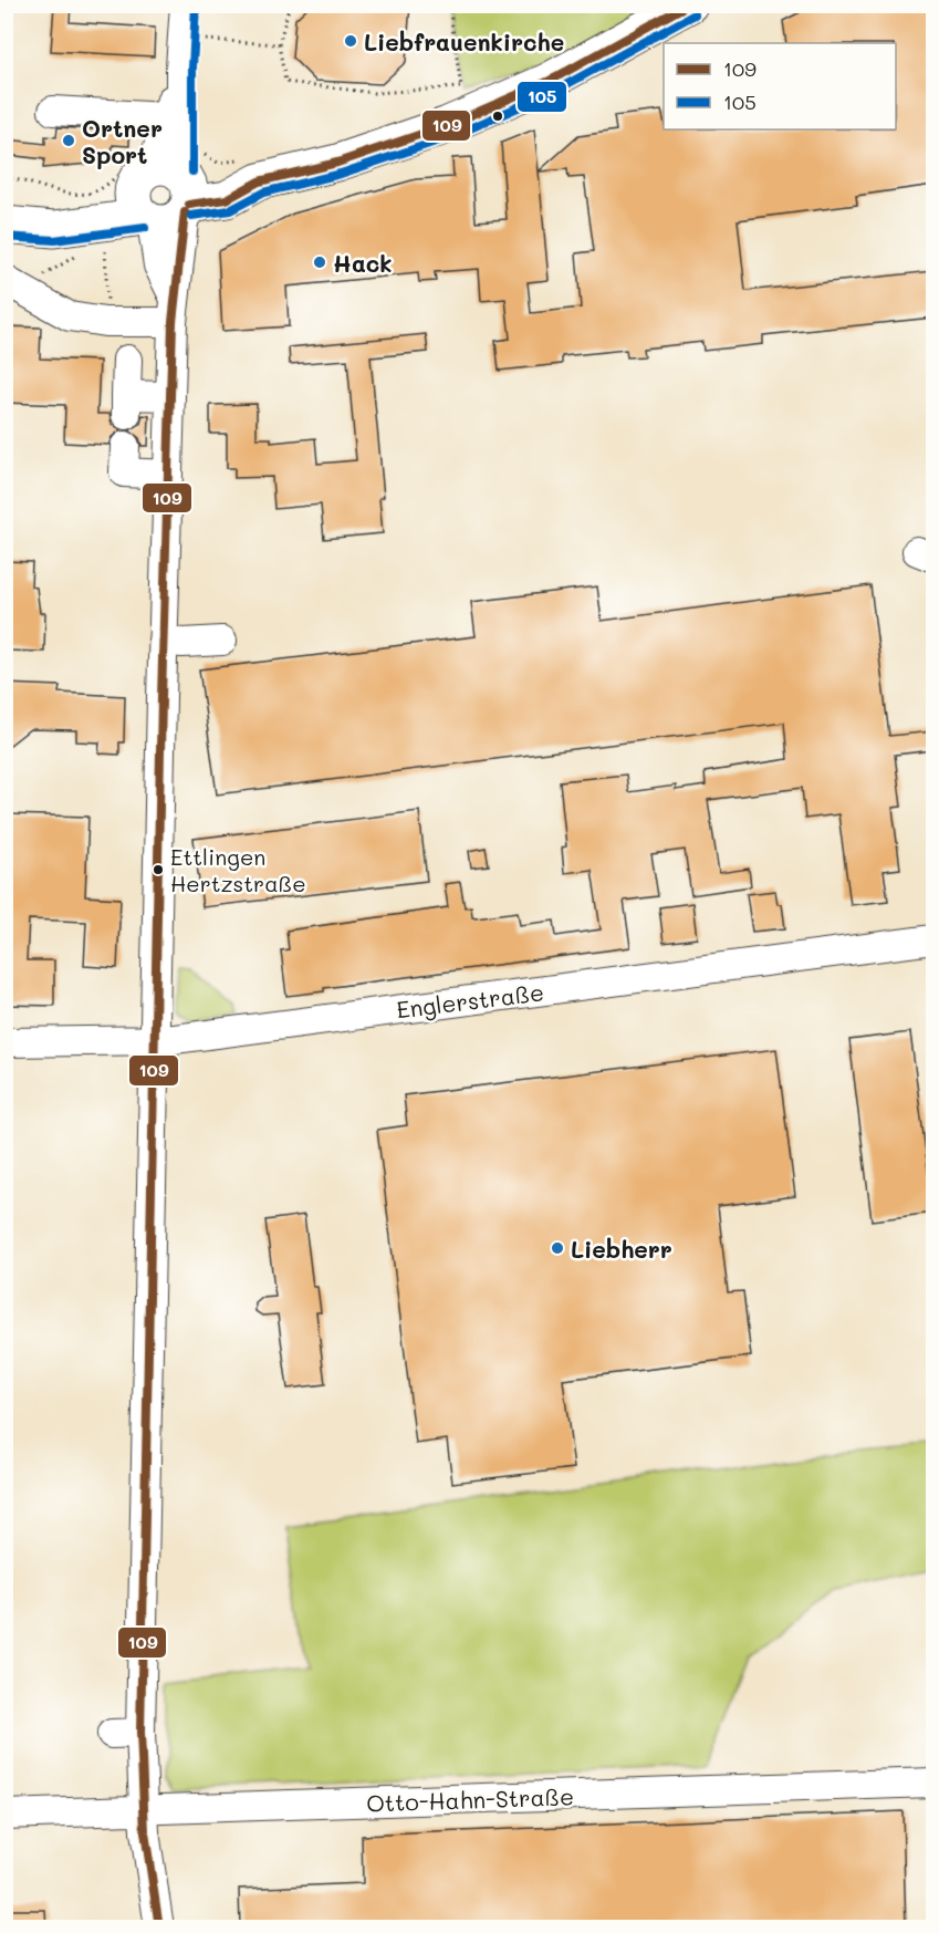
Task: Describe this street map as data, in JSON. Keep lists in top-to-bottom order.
{
  "streets": {
    "street": ["Englerstraße", "Otto-Hahn-Straße"]
  },
  "places": [
    "Liebfrauenkirche",
    "Ortner Sport",
    "Hack",
    "Ettlingen Hertzstraße",
    "Liebherr"
  ],
  "lines": ["transit line 109", "transit line 105"],
  "legend": ["109", "105"]
}
